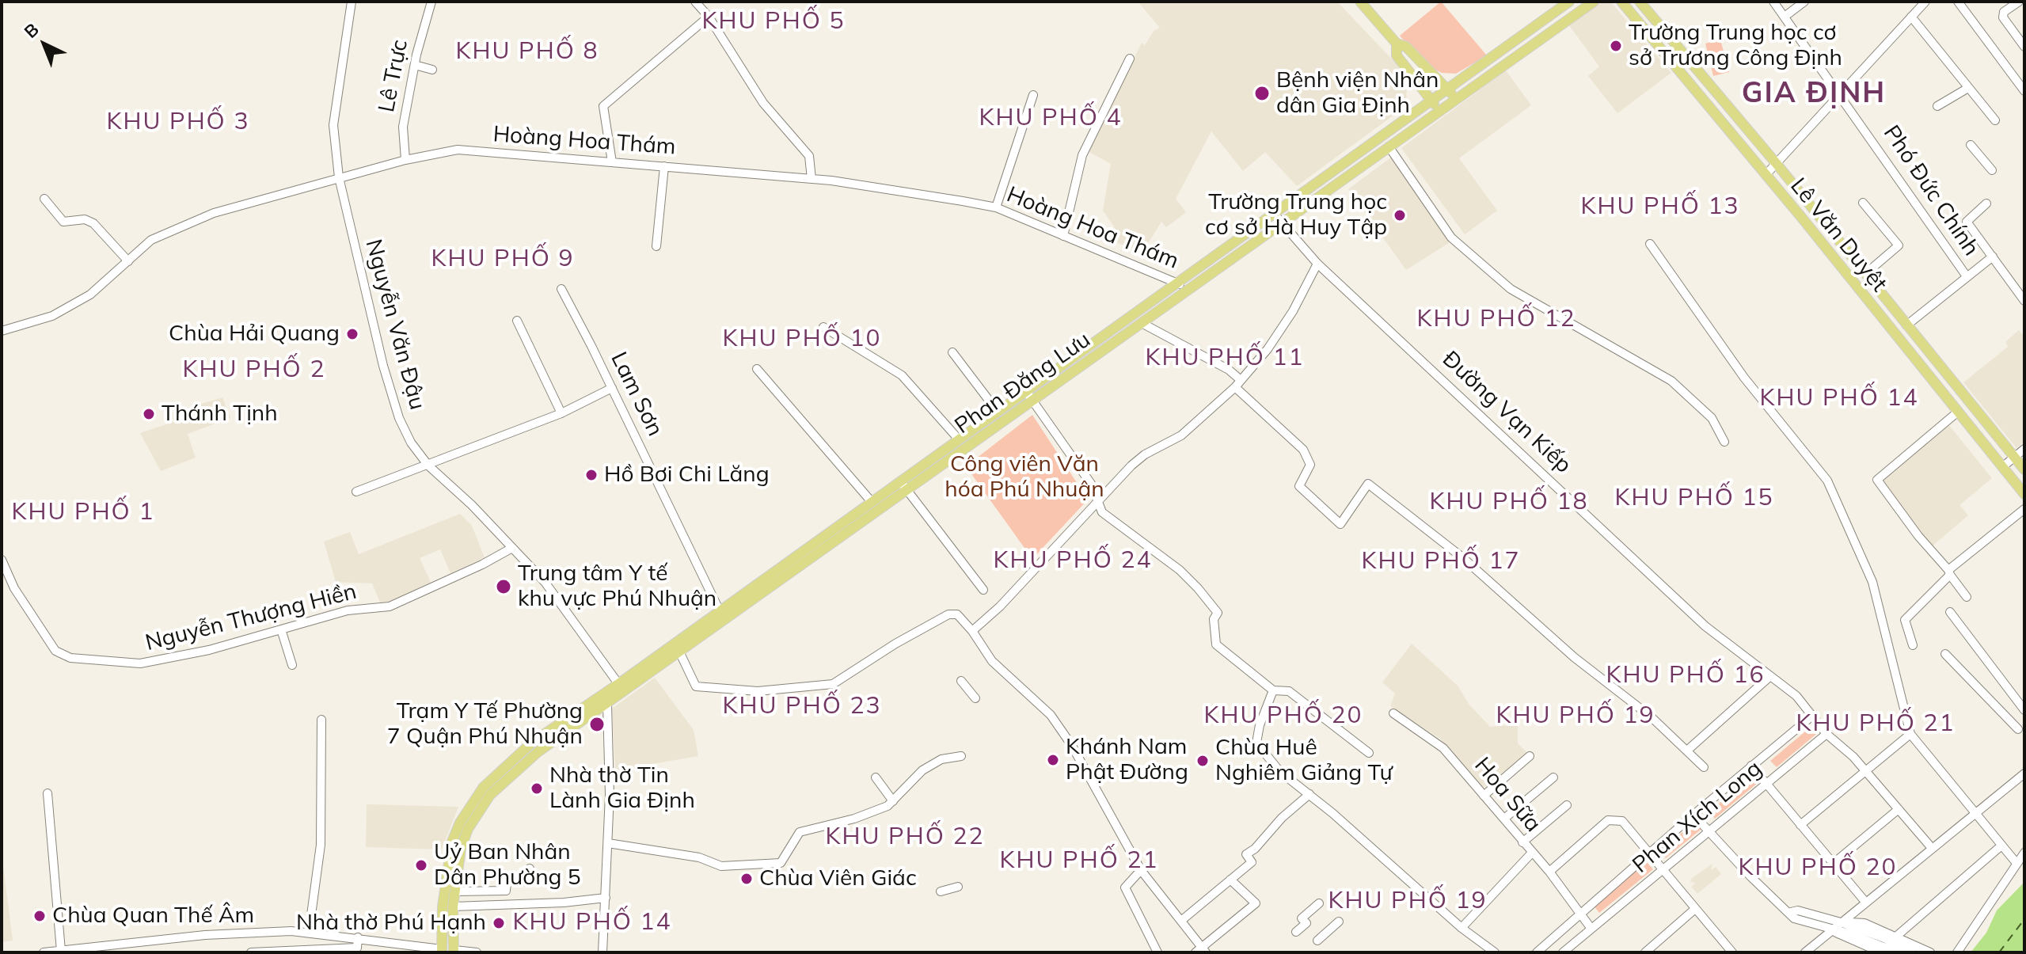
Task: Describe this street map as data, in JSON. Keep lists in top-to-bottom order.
{
  "streets": {
    "main road": ["Lê Văn Duyệt", "Phan Đăng Lưu"],
    "street": [
      "Lê Trực",
      "Hoàng Hoa Thám",
      "Phó Đức Chính",
      "Nguyễn Văn Đậu",
      "Lam Sơn",
      "Đường Vạn Kiếp",
      "Nguyễn Thượng Hiền",
      "Hoa Sữa",
      "Phan Xích Long"
    ]
  },
  "crossings": [
    ["Lê Trực", "Hoàng Hoa Thám"],
    ["Hoàng Hoa Thám", "Nguyễn Văn Đậu"],
    ["Hoàng Hoa Thám", "Phan Đăng Lưu"],
    ["Nguyễn Văn Đậu", "Phan Đăng Lưu"],
    ["Nguyễn Văn Đậu", "Nguyễn Thượng Hiền"],
    ["Phan Đăng Lưu", "Lam Sơn"],
    ["Phan Đăng Lưu", "Đường Vạn Kiếp"],
    ["Đường Vạn Kiếp", "Phan Xích Long"],
    ["Hoa Sữa", "Phan Xích Long"]
  ],
  "districts": [
    "KHU PHỐ 5",
    "KHU PHỐ 8",
    "GIA ĐỊNH",
    "KHU PHỐ 4",
    "KHU PHỐ 3",
    "KHU PHỐ 13",
    "KHU PHỐ 9",
    "KHU PHỐ 12",
    "KHU PHỐ 10",
    "KHU PHỐ 11",
    "KHU PHỐ 2",
    "KHU PHỐ 14",
    "KHU PHỐ 15",
    "KHU PHỐ 18",
    "KHU PHỐ 1",
    "KHU PHỐ 24",
    "KHU PHỐ 17",
    "KHU PHỐ 16",
    "KHU PHỐ 23",
    "KHU PHỐ 20",
    "KHU PHỐ 19",
    "KHU PHỐ 21",
    "KHU PHỐ 22",
    "KHU PHỐ 21",
    "KHU PHỐ 20",
    "KHU PHỐ 19",
    "KHU PHỐ 14"
  ],
  "parks": ["Công viên Văn hóa Phú Nhuận"],
  "places": [
    "Trường Trung học cơ sở Trương Công Định",
    "Bệnh viện Nhân dân Gia Định",
    "Trường Trung học cơ sở Hà Huy Tập",
    "Chùa Hải Quang",
    "Thánh Tịnh",
    "Hồ Bơi Chi Lăng",
    "Trung tâm Y tế khu vực Phú Nhuận",
    "Trạm Y Tế Phường 7 Quận Phú Nhuận",
    "Khánh Nam Phật Đường",
    "Chùa Huê Nghiêm Giảng Tự",
    "Nhà thờ Tin Lành Gia Định",
    "Uỷ Ban Nhân Dân Phường 5",
    "Chùa Viên Giác",
    "Chùa Quan Thế Âm",
    "Nhà thờ Phú Hạnh"
  ],
  "north": "top left"
}
